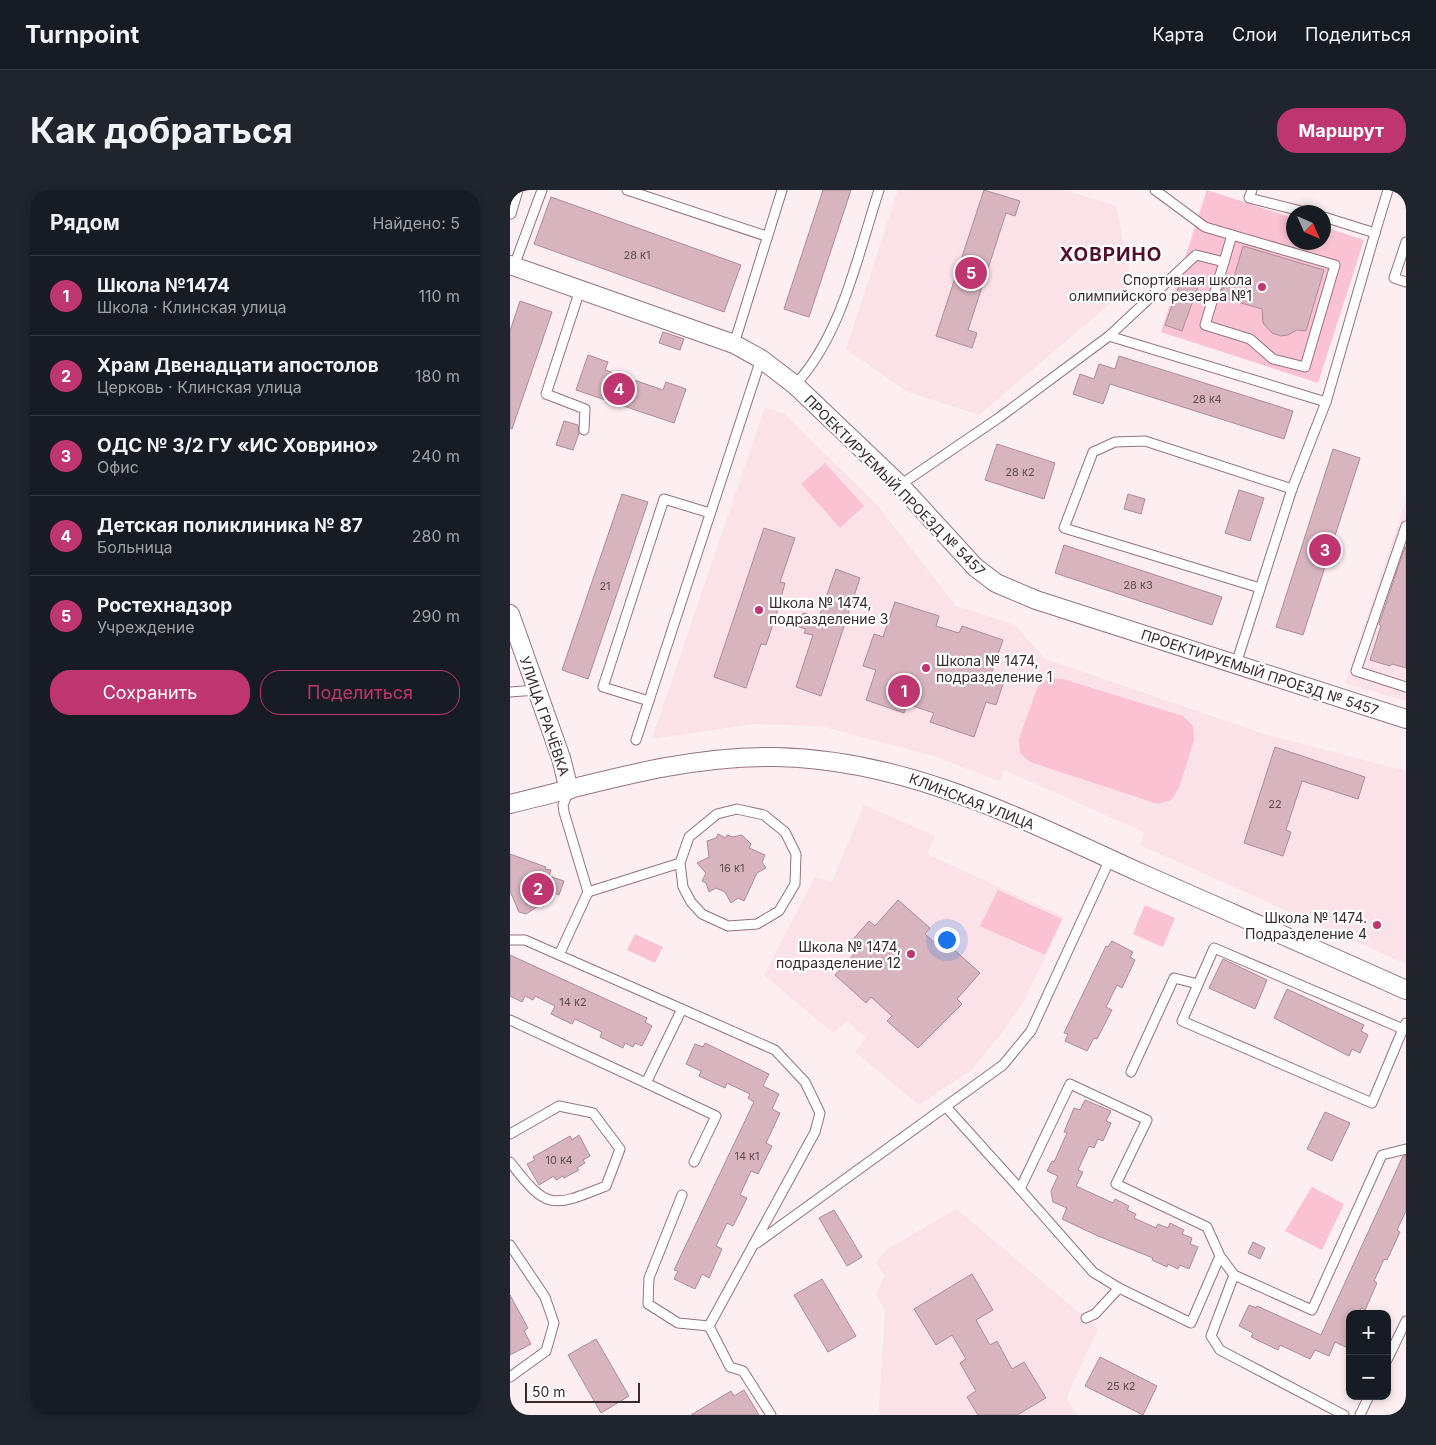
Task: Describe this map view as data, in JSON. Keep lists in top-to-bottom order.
{
  "streets": {
    "street": ["ПРОЕКТИРУЕМЫЙ ПРОЕЗД № 5457", "УЛИЦА ГРАЧЁВКА", "КЛИНСКАЯ УЛИЦА"]
  },
  "crossings": [
    ["УЛИЦА ГРАЧЁВКА", "КЛИНСКАЯ УЛИЦА"]
  ],
  "districts": ["ХОВРИНО"],
  "places": [
    "Спортивная школа олимпийского резерва №1",
    "Школа № 1474, подразделение 3",
    "Школа № 1474, подразделение 1",
    "Школа № 1474. Подразделение 4",
    "Школа № 1474, подразделение 12"
  ],
  "house_numbers": [
    "28 к1",
    "28 к4",
    "28 к2",
    "28 к3",
    "21",
    "22",
    "16 к1",
    "14 к2",
    "14 к1",
    "10 к4",
    "25 к2"
  ],
  "scale_bar": "50 m",
  "north": "bottom right",
  "page": {
    "header": "Turnpoint",
    "nav": ["Карта", "Слои", "Поделиться"],
    "buttons": [
      "Маршрут",
      ["Сохранить", "Поделиться"]
    ],
    "title": "Как добраться",
    "heading": ["Рядом", "Найдено: 5"],
    "list": [
      {
        "mark": "1",
        "name": "Школа №1474",
        "note": "Школа · Клинская улица",
        "value": "110 m"
      },
      {
        "mark": "2",
        "name": "Храм Двенадцати апостолов",
        "note": "Церковь · Клинская улица",
        "value": "180 m"
      },
      {
        "mark": "3",
        "name": "ОДС № 3/2 ГУ «ИС Ховрино»",
        "note": "Офис",
        "value": "240 m"
      },
      {
        "mark": "4",
        "name": "Детская поликлиника № 87",
        "note": "Больница",
        "value": "280 m"
      },
      {
        "mark": "5",
        "name": "Ростехнадзор",
        "note": "Учреждение",
        "value": "290 m"
      }
    ],
    "pins": [
      "5",
      "4",
      "3",
      "1",
      "2"
    ],
    "map_buttons": ["+", "−"],
    "scale": "50 m"
  }
}
